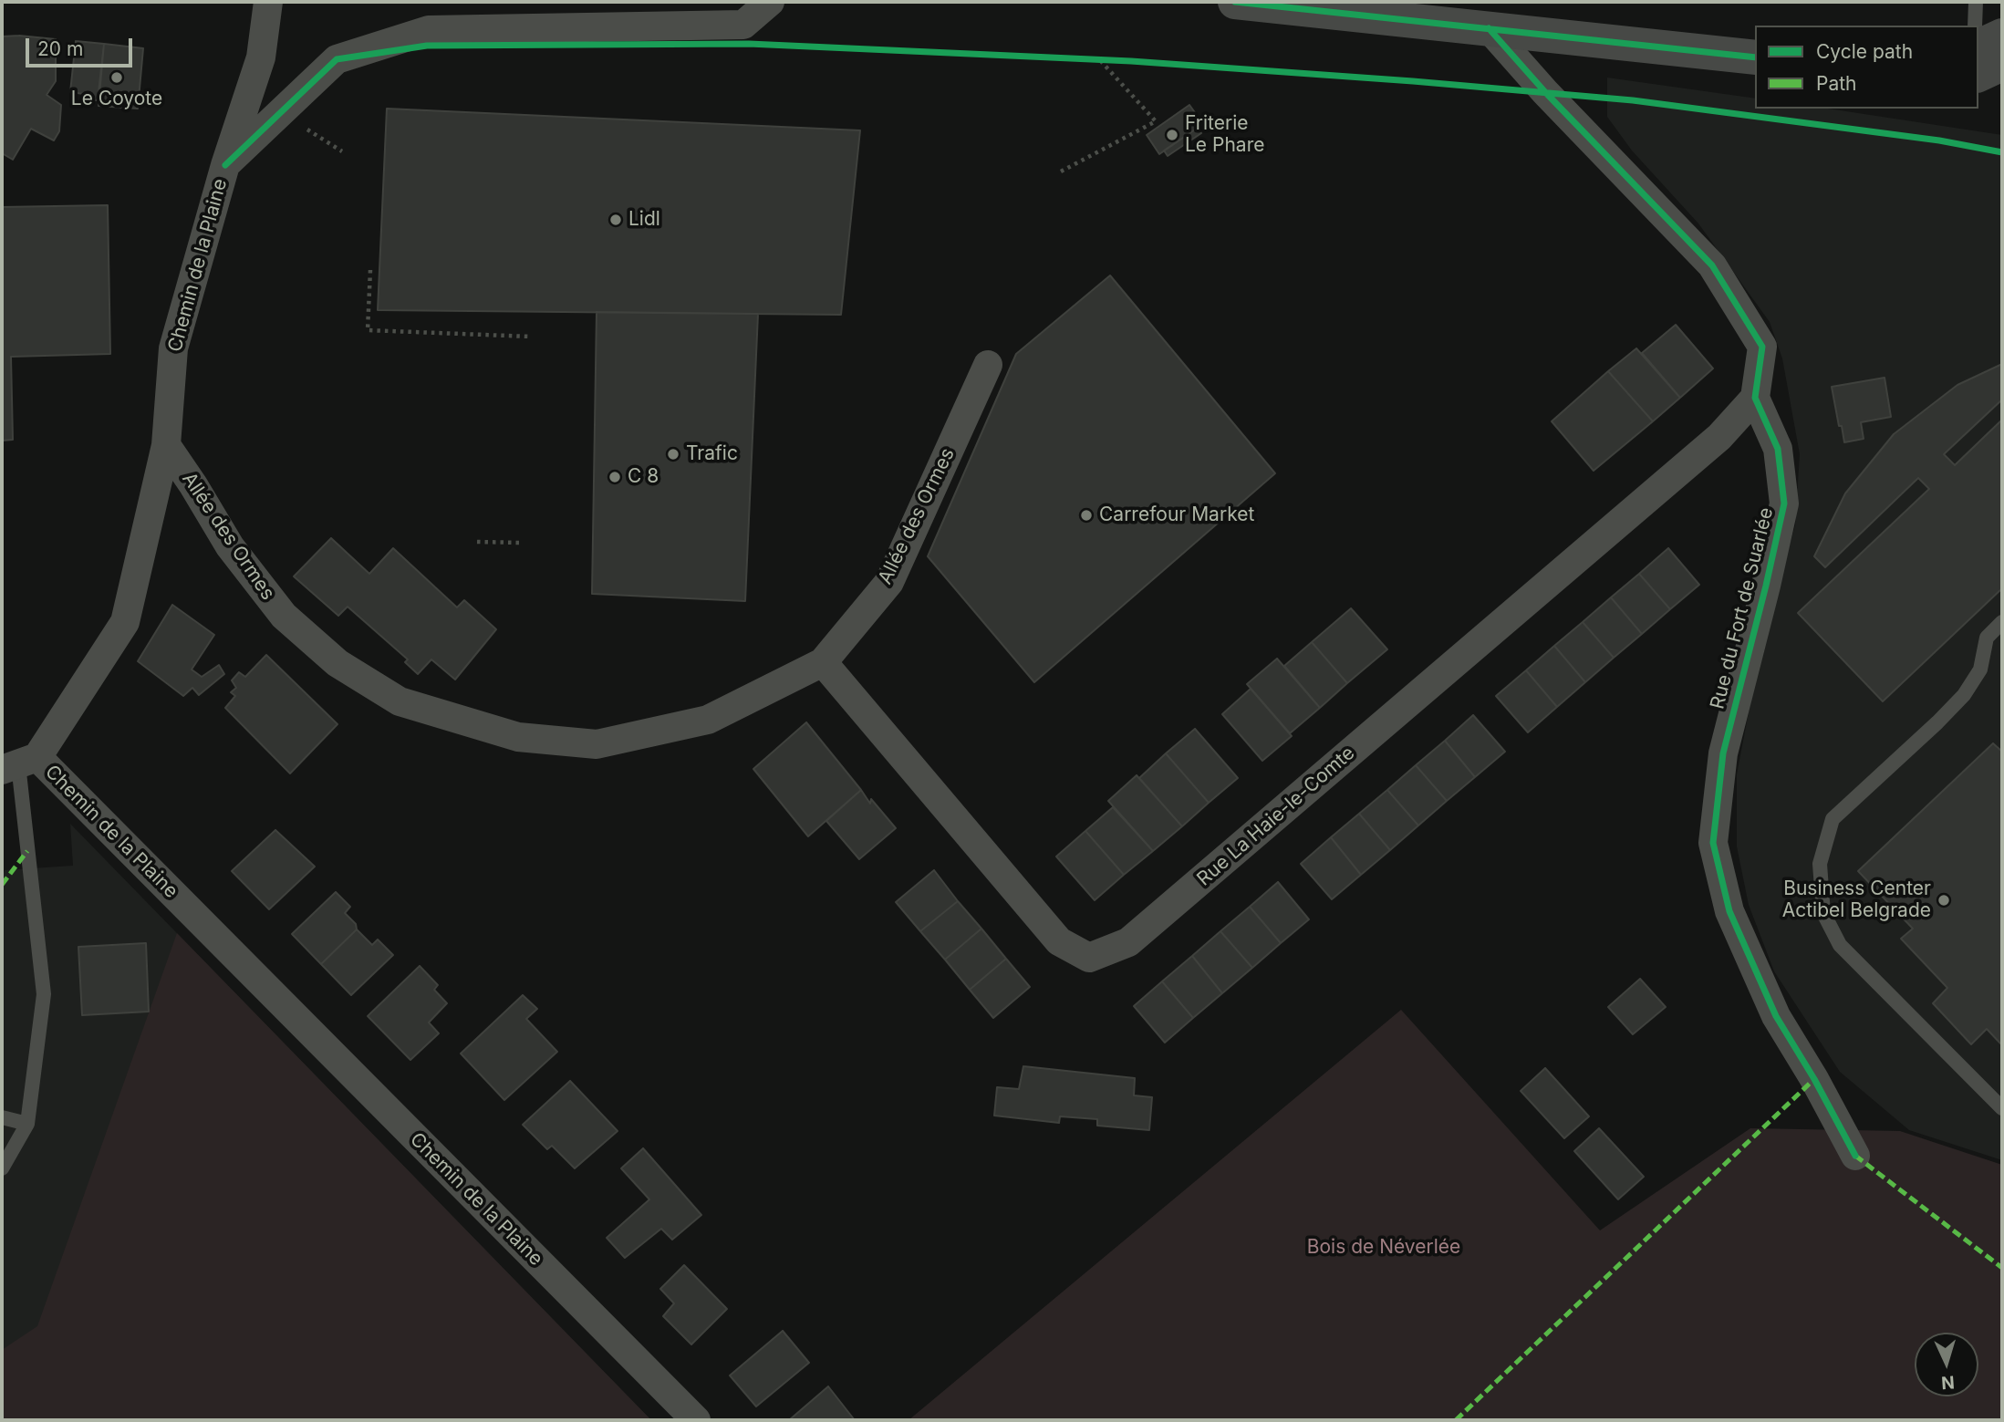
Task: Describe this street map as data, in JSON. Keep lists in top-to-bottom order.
{
  "streets": {
    "street": [
      "Chemin de la Plaine",
      "Allée des Ormes",
      "Rue du Fort de Suarlée",
      "Rue La Haie-le-Comte"
    ]
  },
  "crossings": [
    ["Chemin de la Plaine", "Allée des Ormes"],
    ["Allée des Ormes", "Rue La Haie-le-Comte"],
    ["Rue du Fort de Suarlée", "Rue La Haie-le-Comte"]
  ],
  "parks": ["Bois de Néverlée"],
  "places": [
    "Le Coyote",
    "Friterie Le Phare",
    "Lidl",
    "Trafic",
    "C 8",
    "Carrefour Market",
    "Business Center Actibel Belgrade"
  ],
  "legend": ["Cycle path", "Path"],
  "scale_bar": "20 m",
  "north": "bottom"
}
